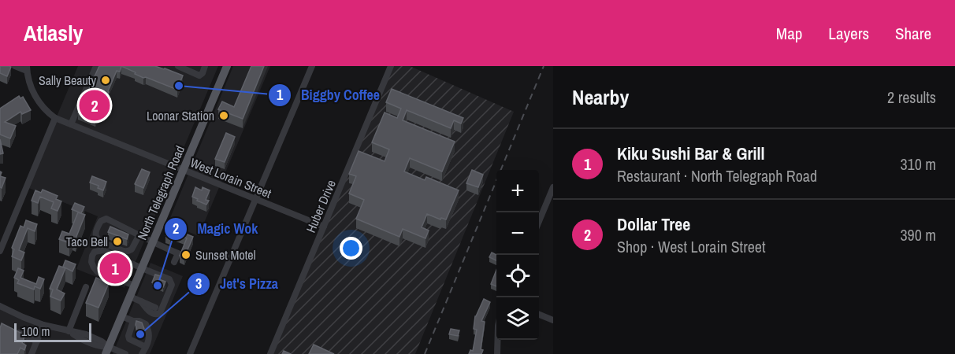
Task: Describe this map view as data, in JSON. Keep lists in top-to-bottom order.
{
  "streets": {
    "main road": ["North Telegraph Road"],
    "street": ["West Lorain Street", "Huber Drive"]
  },
  "crossings": [
    ["West Lorain Street", "North Telegraph Road"],
    ["West Lorain Street", "Huber Drive"]
  ],
  "places": [
    "Sally Beauty",
    "Biggby Coffee",
    "Loonar Station",
    "Taco Bell",
    "Sunset Motel",
    "Magic Wok",
    "Jet's Pizza"
  ],
  "scale_bar": "100 m",
  "page": {
    "header": "Atlasly",
    "nav": ["Map", "Layers", "Share"],
    "heading": ["Nearby", "2 results"],
    "pins": ["2", "1"],
    "list": [
      {
        "mark": "1",
        "name": "Kiku Sushi Bar & Grill",
        "note": "Restaurant · North Telegraph Road",
        "value": "310 m"
      },
      {
        "mark": "2",
        "name": "Dollar Tree",
        "note": "Shop · West Lorain Street",
        "value": "390 m"
      }
    ],
    "map_buttons": ["+", "−"],
    "scale": "100 m"
  }
}
